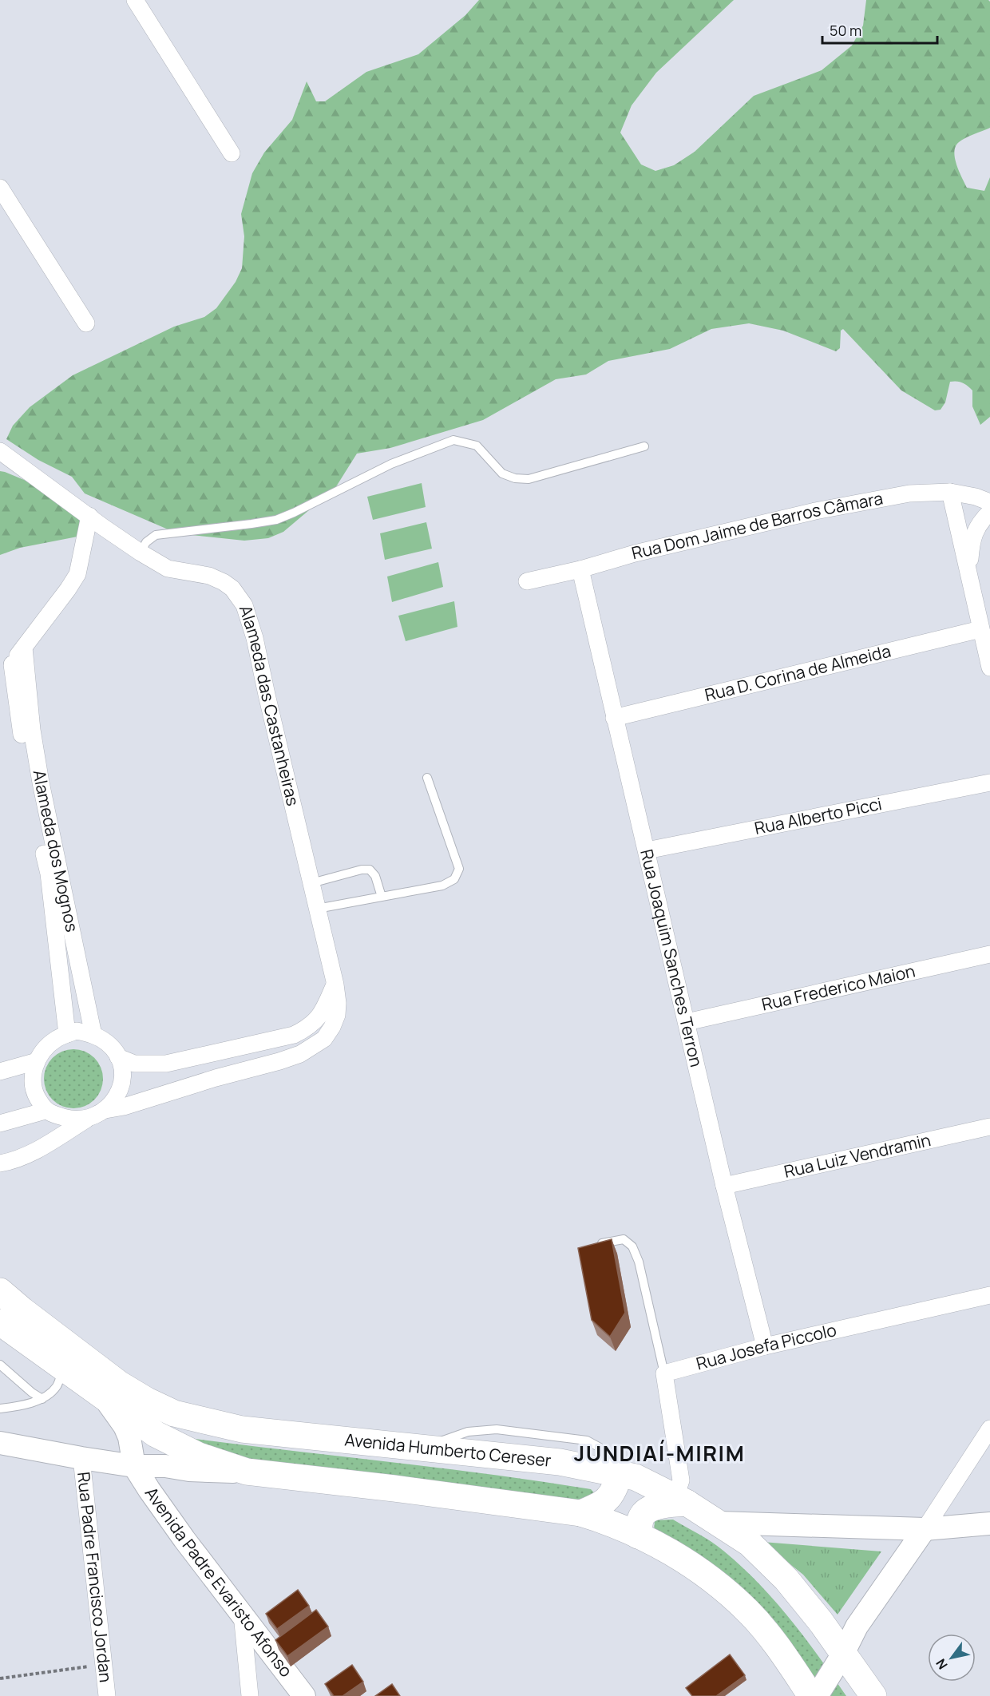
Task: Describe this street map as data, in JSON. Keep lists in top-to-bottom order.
{
  "streets": {
    "main road": ["Avenida Humberto Cereser"],
    "street": [
      "Rua Dom Jaime de Barros Câmara",
      "Rua D. Corina de Almeida",
      "Alameda das Castanheiras",
      "Rua Alberto Picci",
      "Alameda dos Mognos",
      "Rua Joaquim Sanches Terron",
      "Rua Frederico Maion",
      "Rua Luiz Vendramin",
      "Rua Josefa Piccolo",
      "Rua Padre Francisco Jordan",
      "Avenida Padre Evaristo Afonso"
    ]
  },
  "crossings": [
    ["Rua Dom Jaime de Barros Câmara", "Rua Joaquim Sanches Terron"],
    ["Rua D. Corina de Almeida", "Rua Joaquim Sanches Terron"],
    ["Alameda das Castanheiras", "Alameda dos Mognos"],
    ["Rua Alberto Picci", "Rua Joaquim Sanches Terron"],
    ["Rua Joaquim Sanches Terron", "Rua Frederico Maion"],
    ["Rua Joaquim Sanches Terron", "Rua Luiz Vendramin"],
    ["Rua Joaquim Sanches Terron", "Rua Josefa Piccolo"]
  ],
  "districts": ["JUNDIAÍ-MIRIM"],
  "scale_bar": "50 m",
  "north": "bottom left"
}
